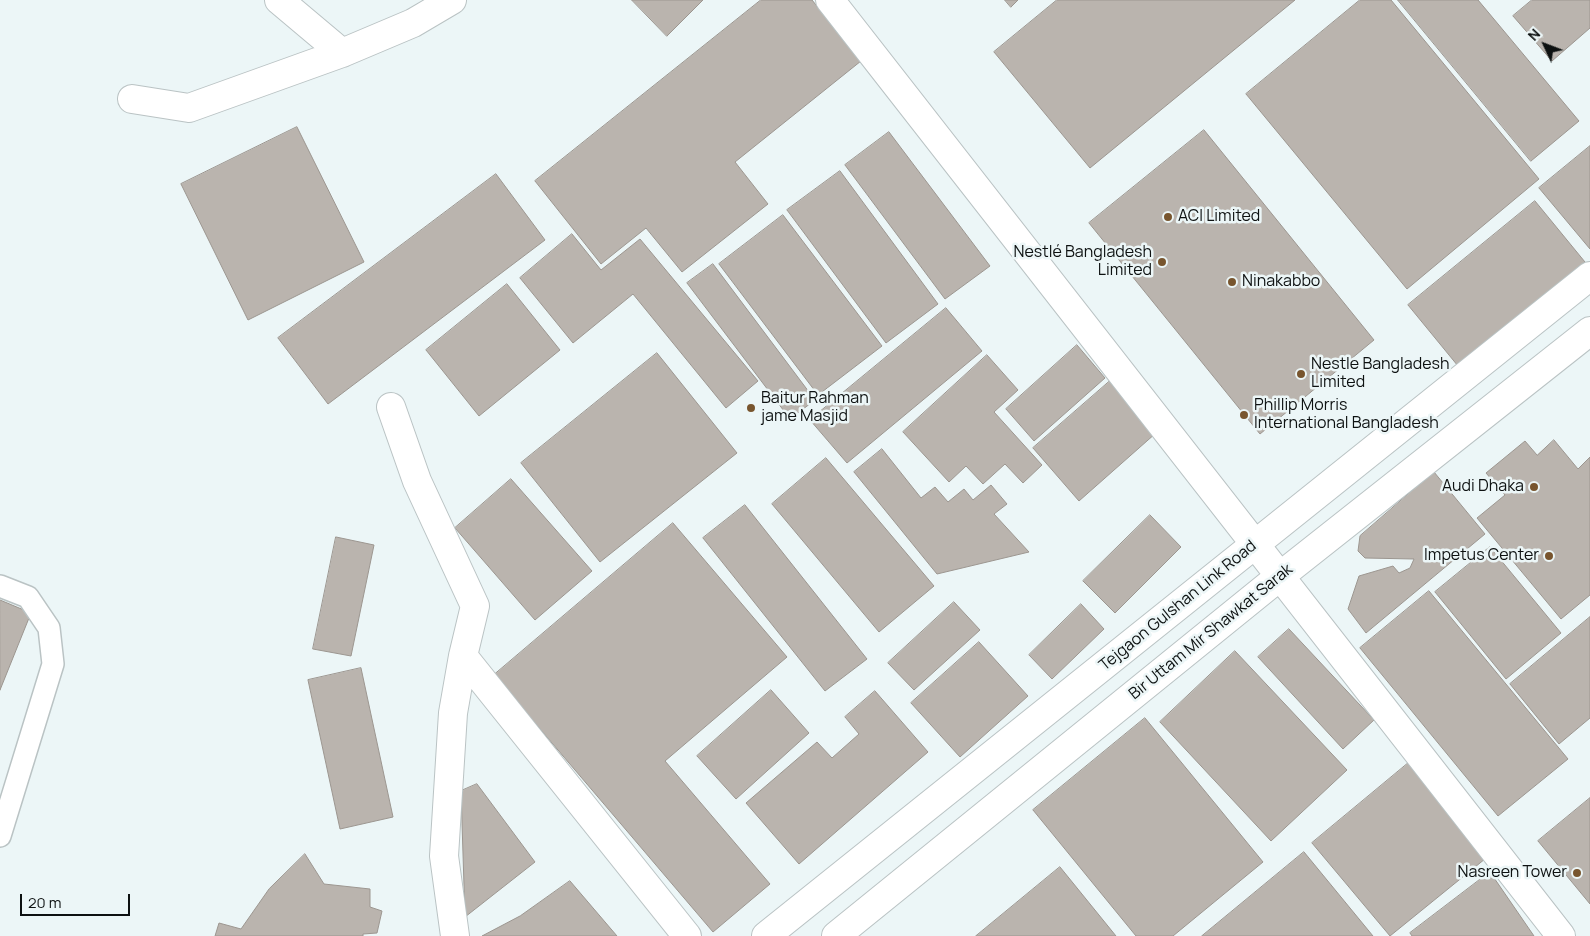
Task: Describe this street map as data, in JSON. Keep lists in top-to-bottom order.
{
  "streets": {
    "street": ["Tejgaon Gulshan Link Road", "Bir Uttam Mir Shawkat Sarak"]
  },
  "places": [
    "ACI Limited",
    "Nestlé Bangladesh Limited",
    "Ninakabbo",
    "Nestle Bangladesh Limited",
    "Baitur Rahman jame Masjid",
    "Phillip Morris International Bangladesh",
    "Audi Dhaka",
    "Impetus Center",
    "Nasreen Tower"
  ],
  "scale_bar": "20 m",
  "north": "top left"
}
